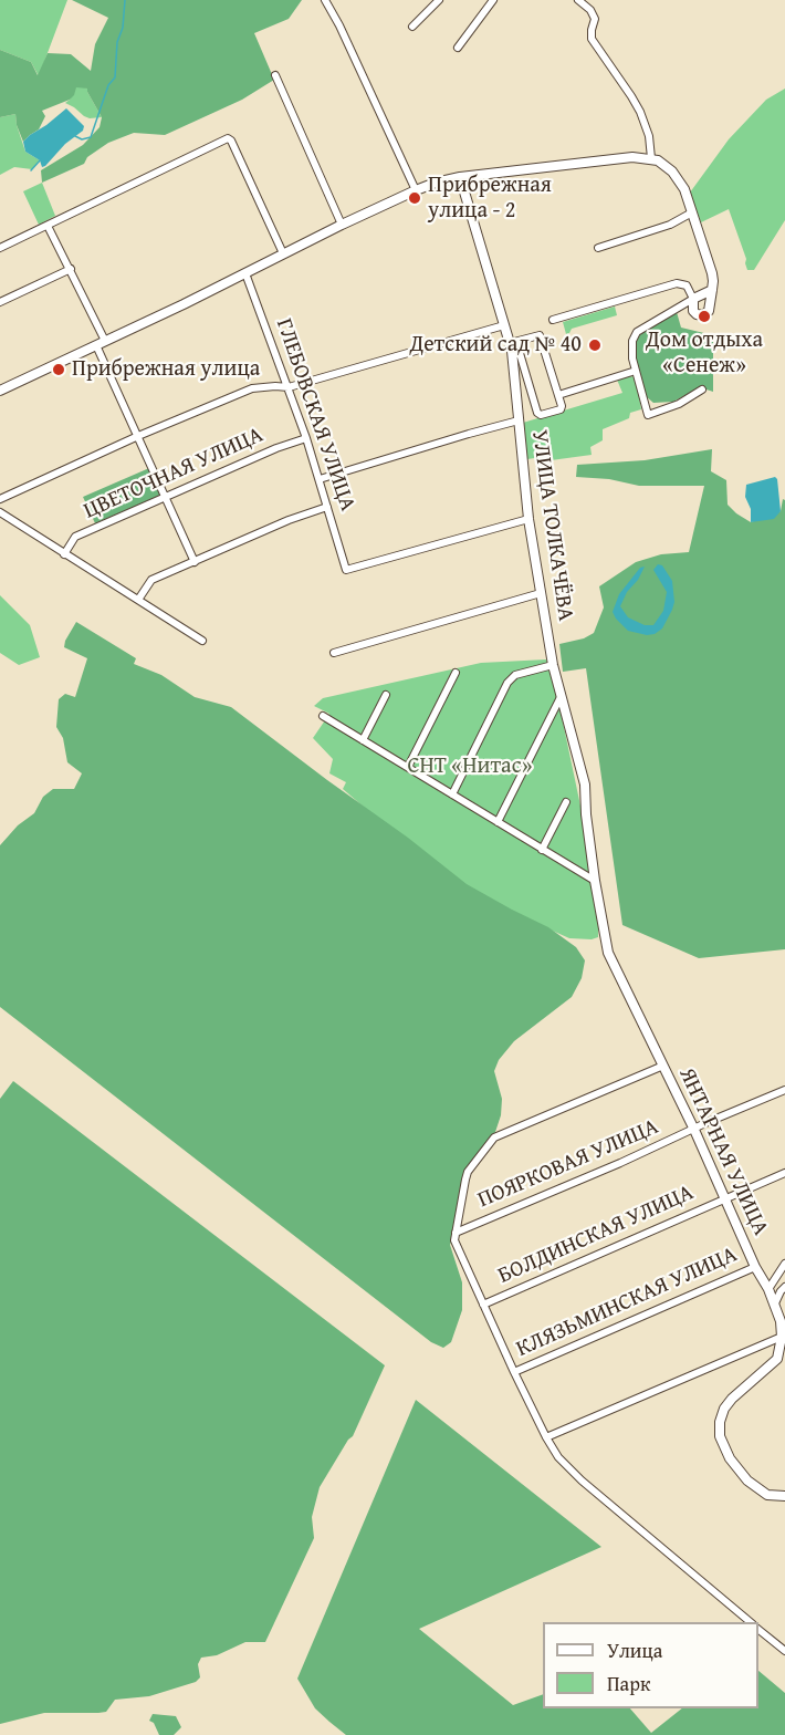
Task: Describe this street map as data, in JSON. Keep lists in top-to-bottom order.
{
  "streets": {
    "street": [
      "ГЛЕБОВСКАЯ УЛИЦА",
      "ЦВЕТОЧНАЯ УЛИЦА",
      "УЛИЦА ТОЛКАЧЁВА",
      "ЯНТАРНАЯ УЛИЦА",
      "ПОЯРКОВАЯ УЛИЦА",
      "БОЛДИНСКАЯ УЛИЦА",
      "КЛЯЗЬМИНСКАЯ УЛИЦА"
    ]
  },
  "crossings": [
    ["ГЛЕБОВСКАЯ УЛИЦА", "ЦВЕТОЧНАЯ УЛИЦА"],
    ["ГЛЕБОВСКАЯ УЛИЦА", "УЛИЦА ТОЛКАЧЁВА"],
    ["УЛИЦА ТОЛКАЧЁВА", "ЯНТАРНАЯ УЛИЦА"],
    ["ЯНТАРНАЯ УЛИЦА", "ПОЯРКОВАЯ УЛИЦА"],
    ["ЯНТАРНАЯ УЛИЦА", "БОЛДИНСКАЯ УЛИЦА"],
    ["ЯНТАРНАЯ УЛИЦА", "КЛЯЗЬМИНСКАЯ УЛИЦА"]
  ],
  "parks": ["СНТ «Нитас»"],
  "places": [
    "Прибрежная улица - 2",
    "Дом отдыха «Сенеж»",
    "Детский сад № 40",
    "Прибрежная улица"
  ],
  "legend": ["Улица", "Парк"]
}
